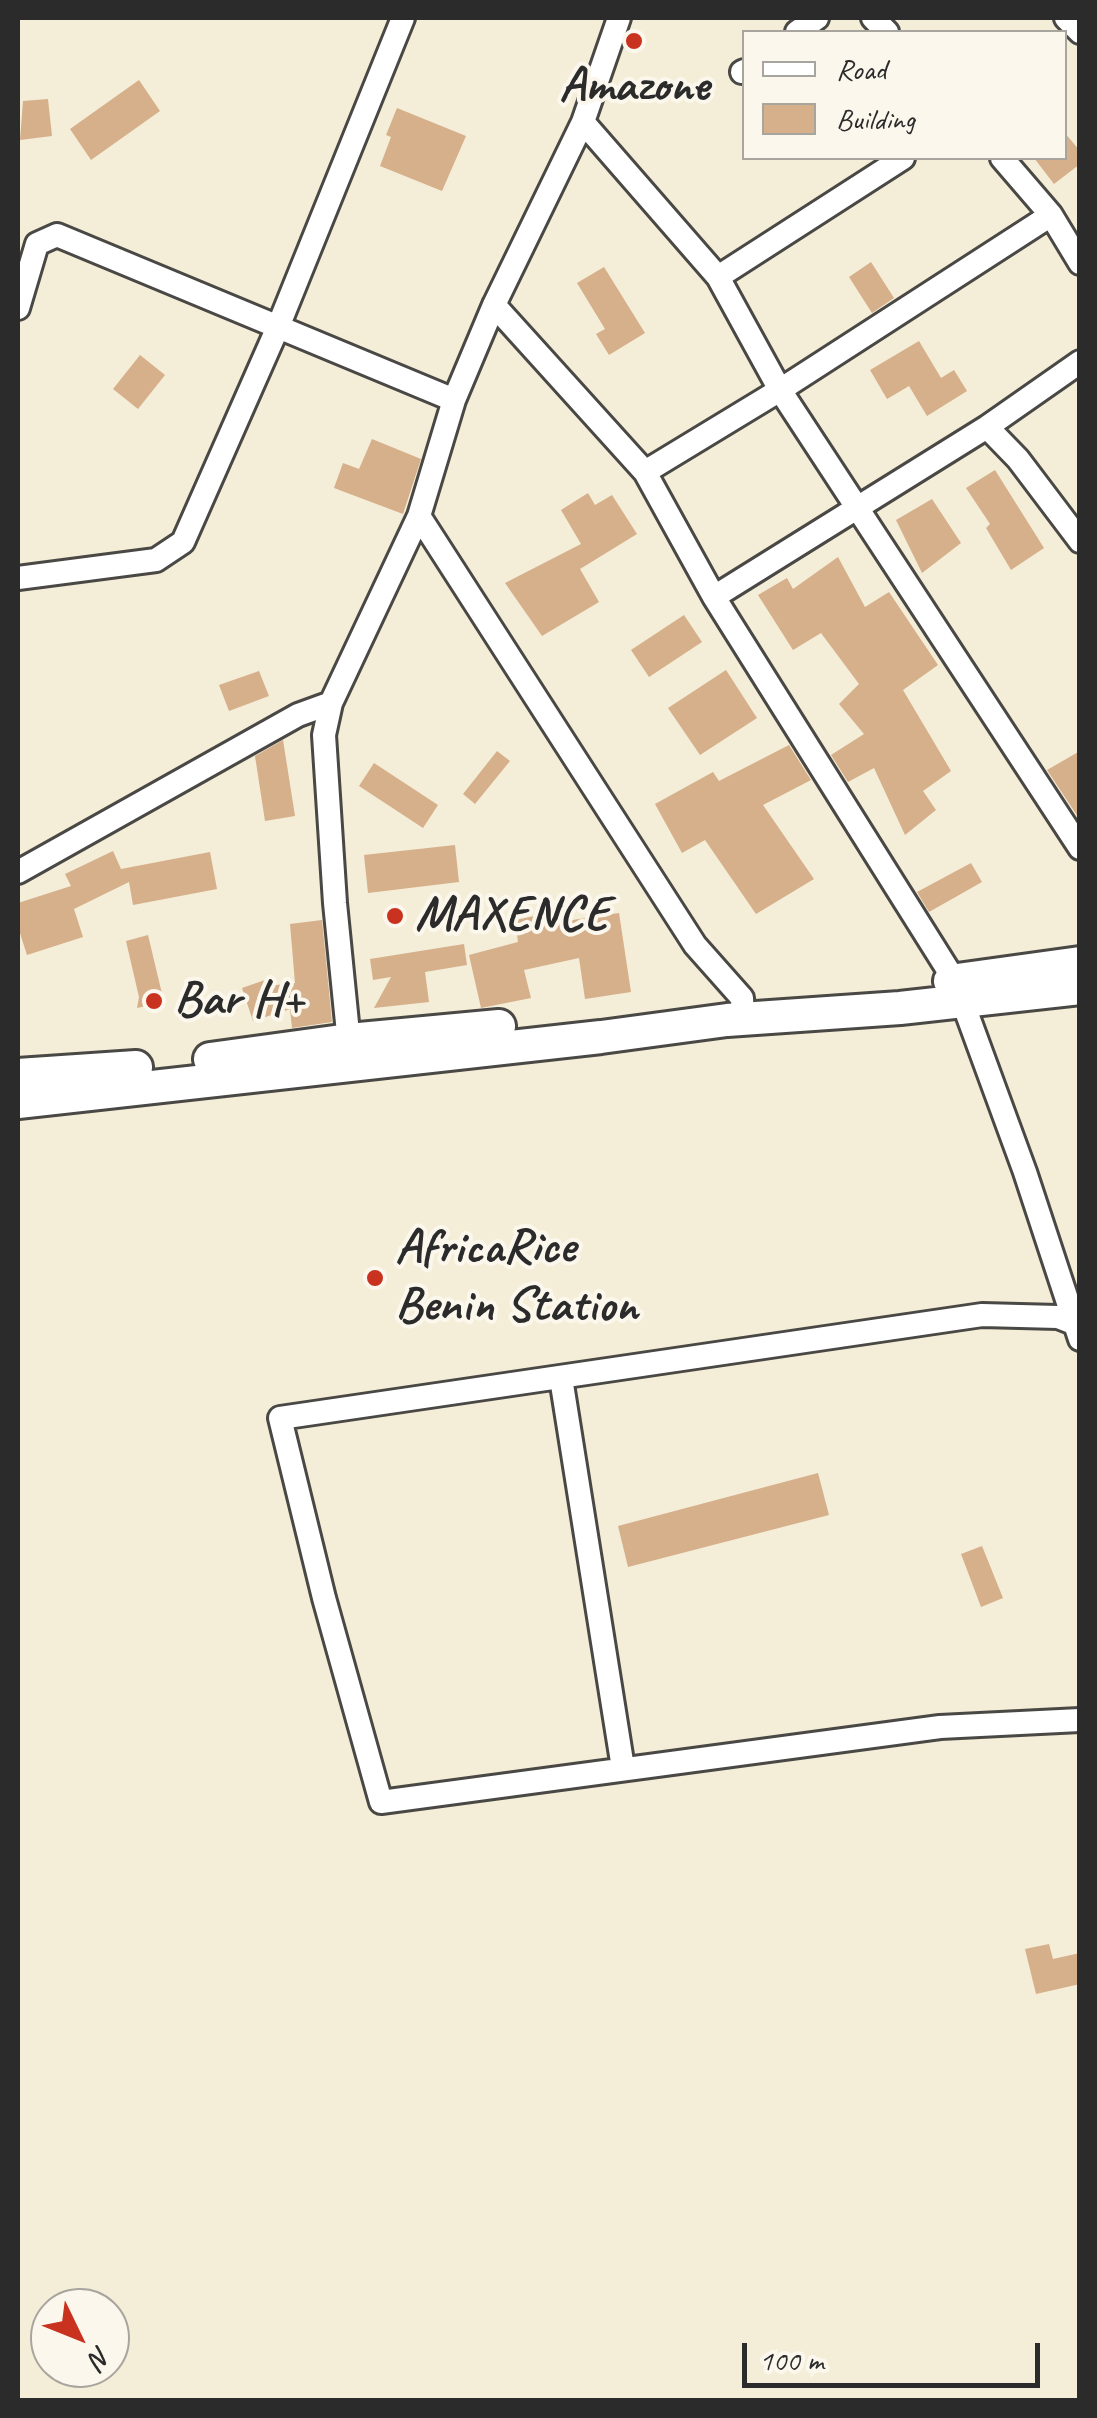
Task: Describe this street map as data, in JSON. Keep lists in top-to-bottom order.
{
  "places": [
    "Amazone",
    "MAXENCE",
    "Bar H+",
    "AfricaRice Benin Station"
  ],
  "legend": ["Road", "Building"],
  "scale_bar": "100 m",
  "north": "bottom right"
}
